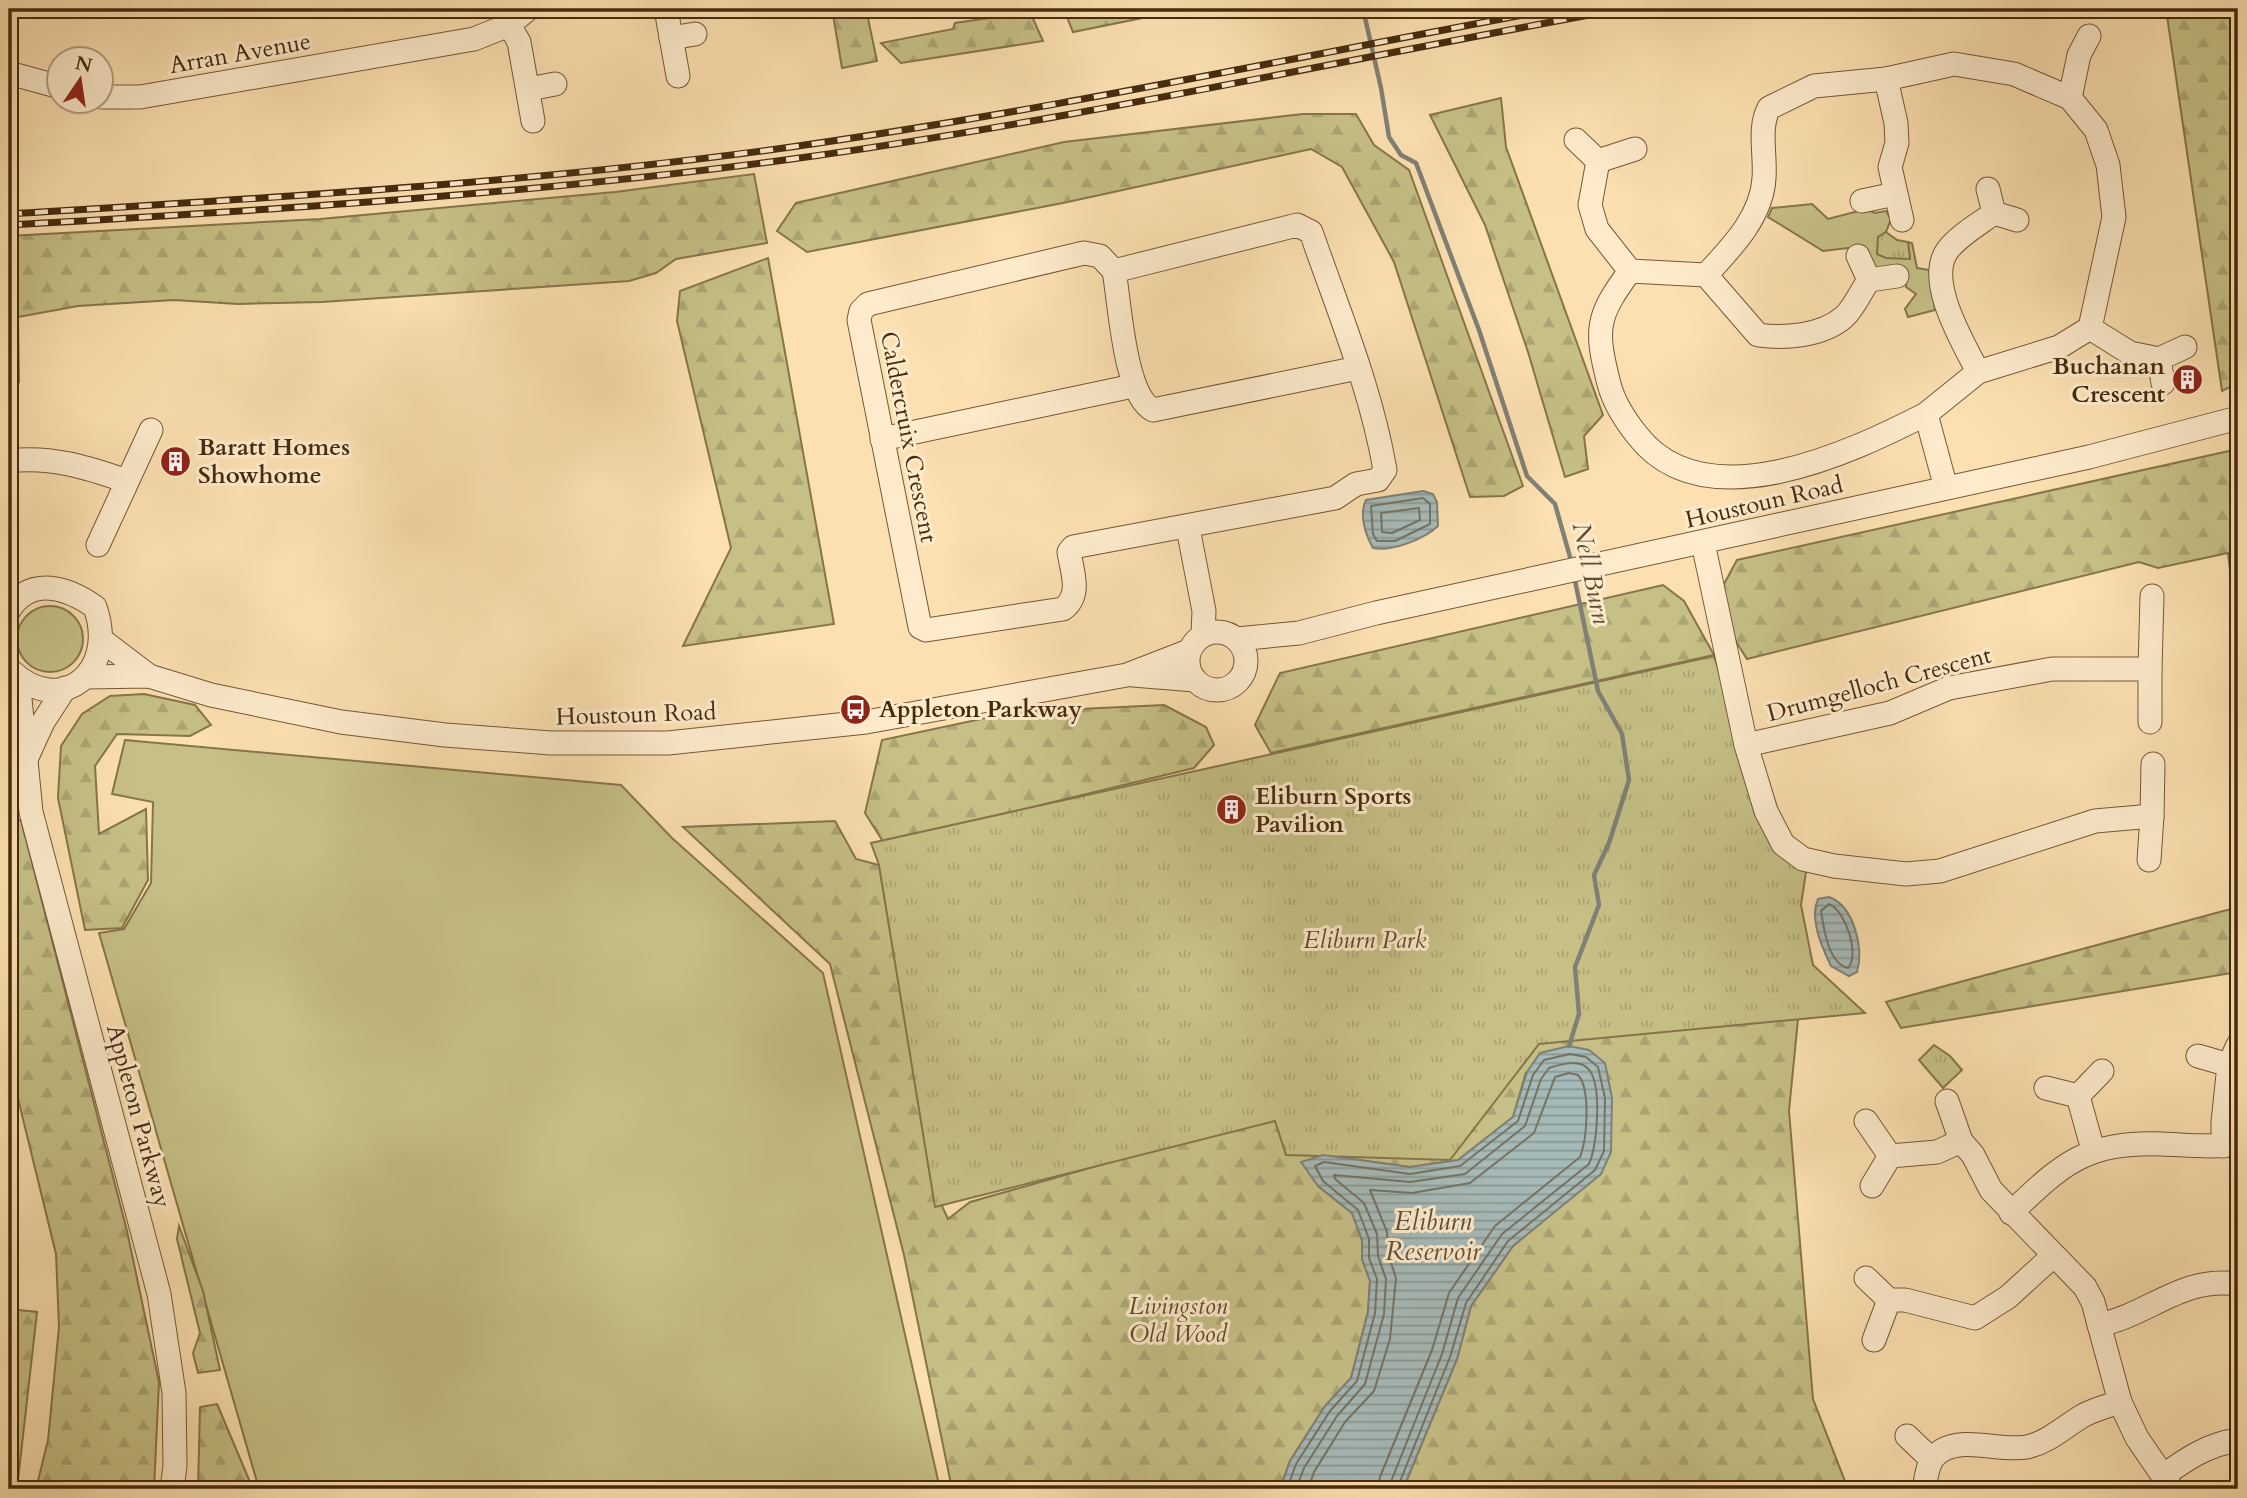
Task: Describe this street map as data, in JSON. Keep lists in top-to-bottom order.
{
  "streets": {
    "street": [
      "Arran Avenue",
      "Caldercruix Crescent",
      "Houstoun Road",
      "Drumgelloch Crescent",
      "Appleton Parkway"
    ]
  },
  "crossings": [
    ["Houstoun Road", "Drumgelloch Crescent"]
  ],
  "water": ["Nell Burn", "Eliburn Reservoir"],
  "parks": ["Eliburn Park", "Livingston Old Wood"],
  "places": {
    "building": ["Buchanan Crescent", "Baratt Homes Showhome", "Eliburn Sports Pavilion"],
    "bus stop": ["Appleton Parkway"]
  },
  "north": "top"
}
